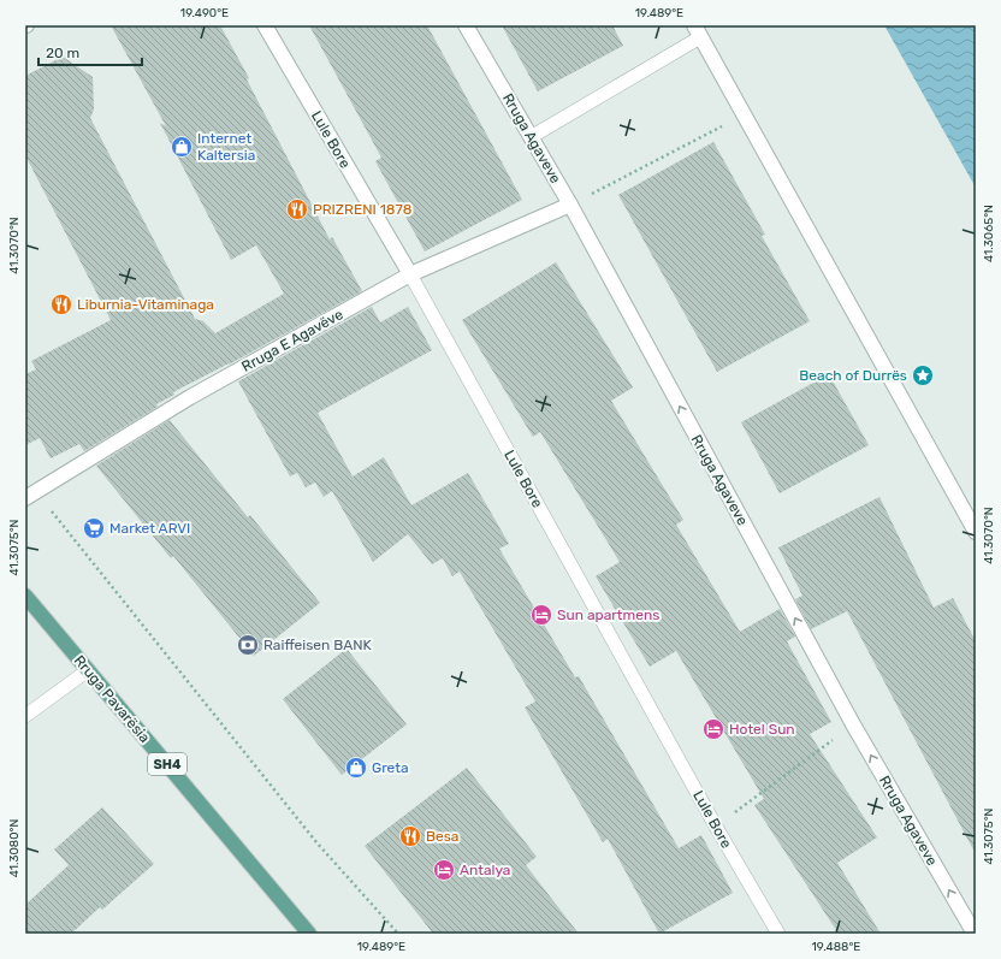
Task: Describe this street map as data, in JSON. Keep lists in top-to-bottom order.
{
  "streets": {
    "main road": ["Rruga Pavarësia", "SH4"],
    "street": ["Rruga Agaveve", "Lule Bore", "Rruga E Agavëve"]
  },
  "crossings": [
    ["Rruga Agaveve", "Rruga E Agavëve"],
    ["Lule Bore", "Rruga E Agavëve"]
  ],
  "one_way": ["Rruga Agaveve"],
  "places": {
    "shop": ["Internet Kaltersia", "Greta"],
    "restaurant": ["PRIZRENI 1878", "Liburnia-Vitaminaga", "Besa"],
    "place": ["Beach of Durrës"],
    "supermarket": ["Market ARVI"],
    "hotel": ["Sun apartmens", "Hotel Sun", "Antalya"],
    "bank": ["Raiffeisen BANK"]
  },
  "scale_bar": "20 m",
  "coordinates": [
    "19.490°E",
    "19.489°E",
    "41.3065°N",
    "41.3070°N",
    "41.3075°N",
    "41.3080°N",
    "19.488°E"
  ]
}
